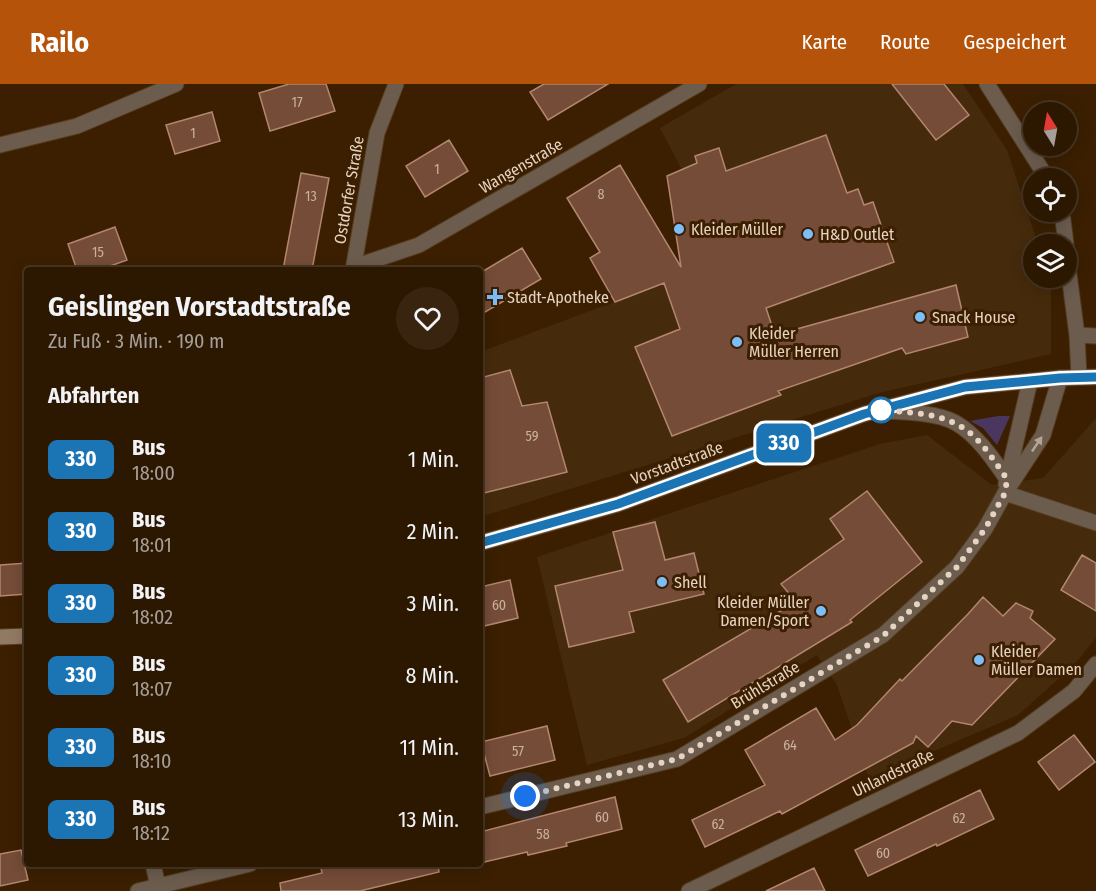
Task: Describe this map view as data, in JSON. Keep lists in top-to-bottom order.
{
  "streets": {
    "main road": ["Vorstadtstraße"],
    "street": [
      "Wangenstraße",
      "Ostdorfer Straße",
      "Brühlstraße",
      "Uhlandstraße"
    ]
  },
  "crossings": [
    ["Vorstadtstraße", "Brühlstraße"]
  ],
  "places": {
    "other": [
      "Kleider Müller",
      "H&D Outlet",
      "Snack House",
      "Kleider Müller Herren",
      "Shell",
      "Kleider Müller Damen/Sport",
      "Kleider Müller Damen"
    ],
    "health": ["Stadt-Apotheke"]
  },
  "lines": ["bus line 330"],
  "house_numbers": [
    "17",
    "1",
    "1",
    "8",
    "13",
    "15",
    "59",
    "60",
    "64",
    "57",
    "60",
    "62",
    "62",
    "58",
    "60"
  ],
  "north": "top",
  "page": {
    "header": "Railo",
    "nav": ["Karte", "Route", "Gespeichert"],
    "on_map": "330",
    "heading": [
      ["Geislingen Vorstadtstraße", "Zu Fuß · 3 Min. · 190 m"],
      "Abfahrten"
    ],
    "list": [
      {
        "mark": "330",
        "name": "Bus",
        "note": "18:00",
        "value": "1 Min."
      },
      {
        "mark": "330",
        "name": "Bus",
        "note": "18:01",
        "value": "2 Min."
      },
      {
        "mark": "330",
        "name": "Bus",
        "note": "18:02",
        "value": "3 Min."
      },
      {
        "mark": "330",
        "name": "Bus",
        "note": "18:07",
        "value": "8 Min."
      },
      {
        "mark": "330",
        "name": "Bus",
        "note": "18:10",
        "value": "11 Min."
      },
      {
        "mark": "330",
        "name": "Bus",
        "note": "18:12",
        "value": "13 Min."
      }
    ]
  }
}
